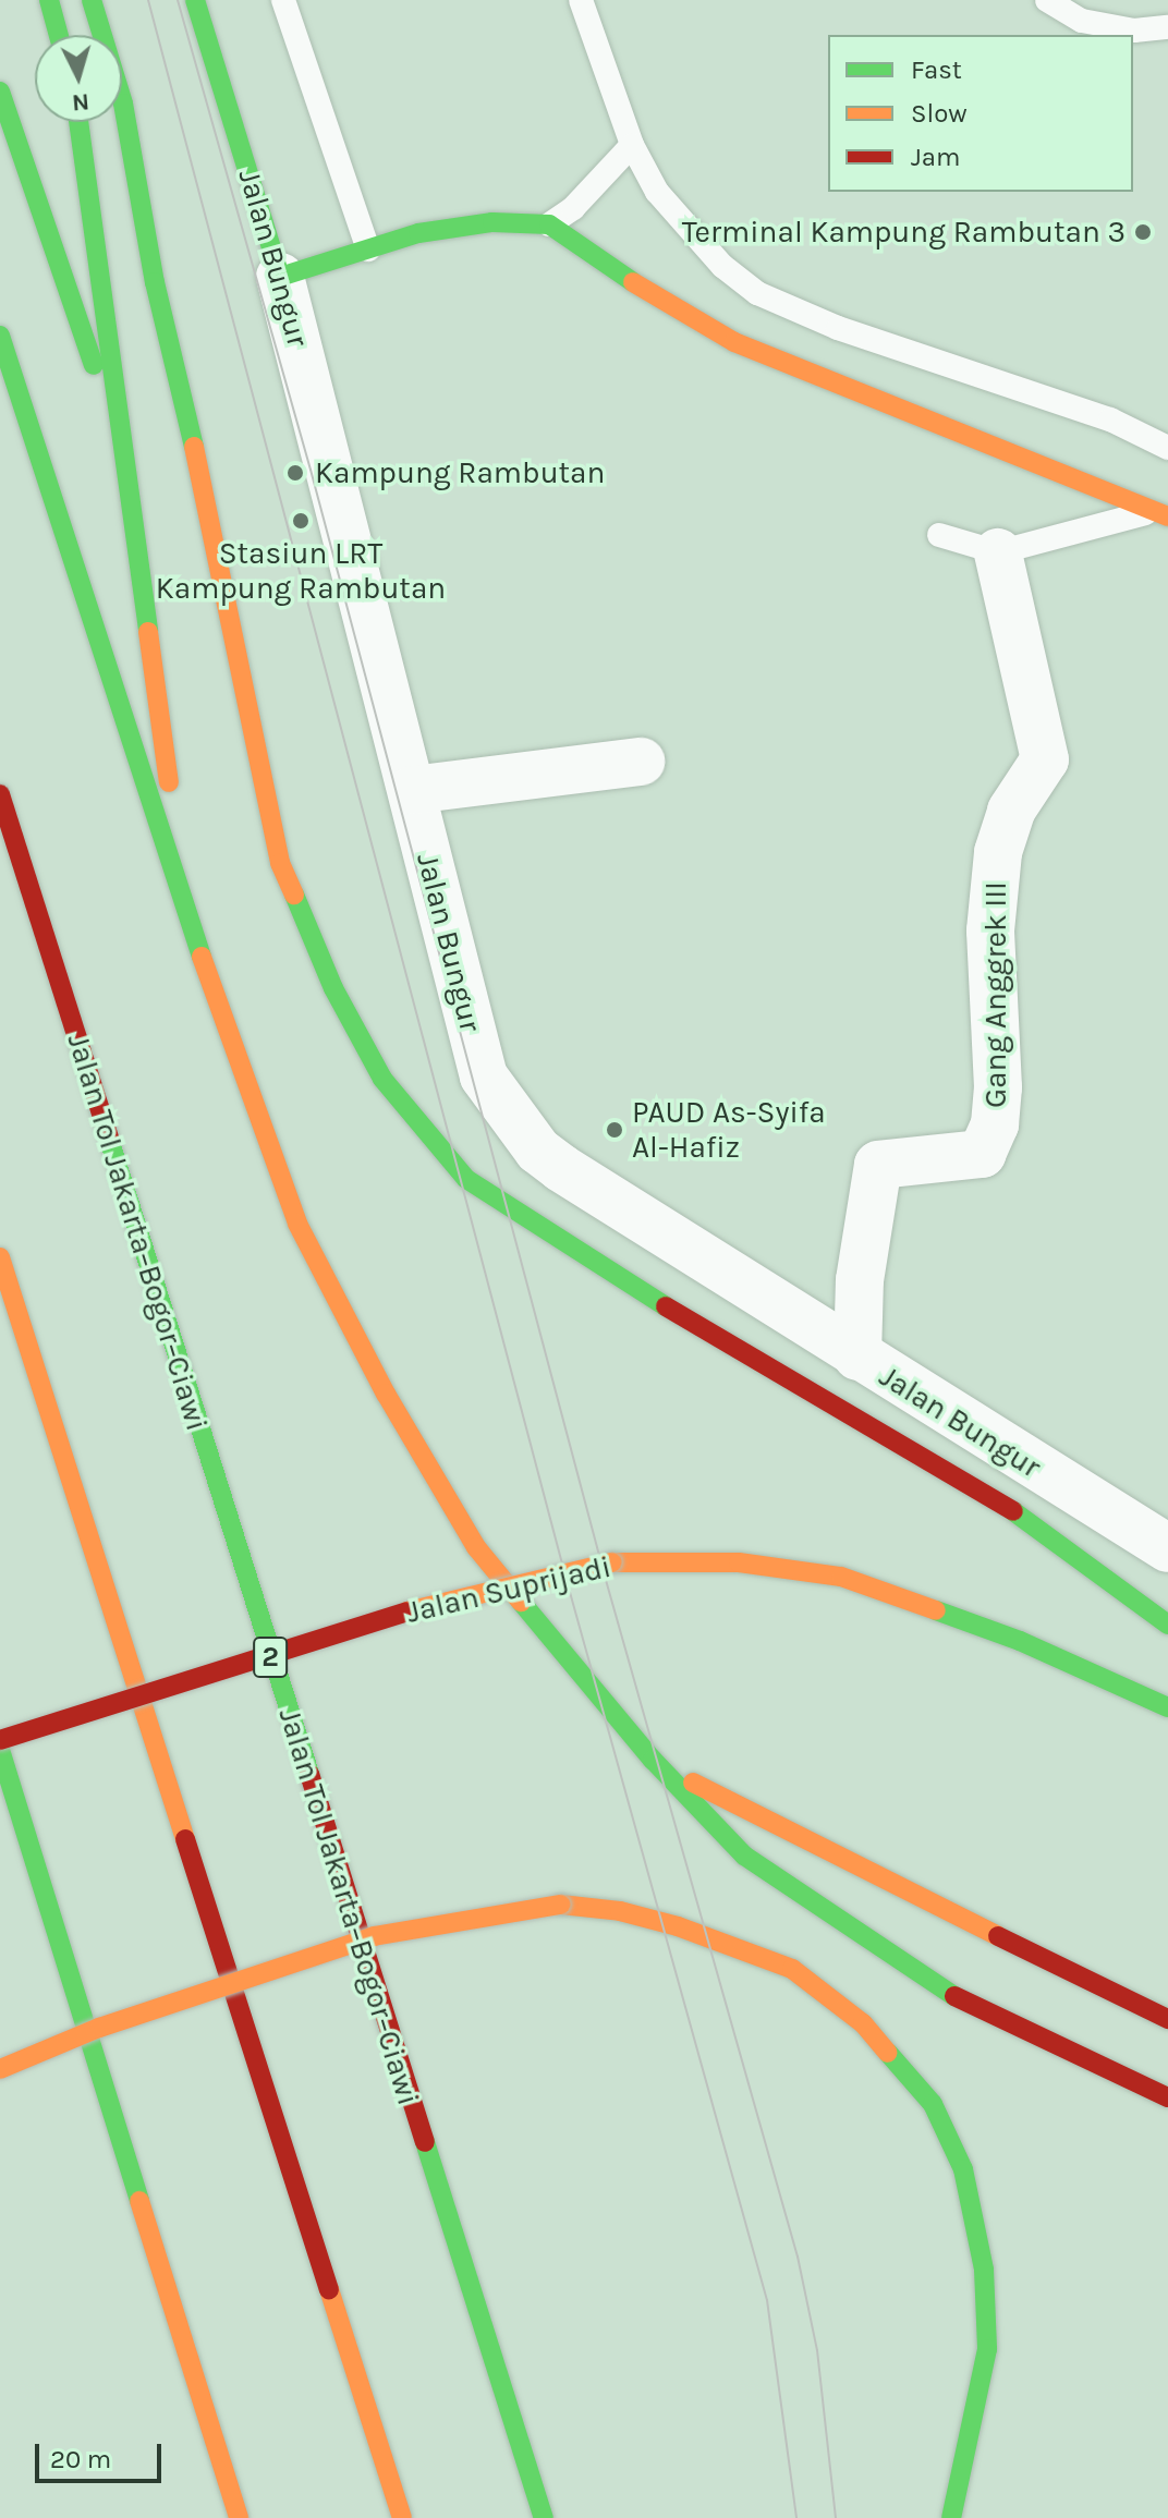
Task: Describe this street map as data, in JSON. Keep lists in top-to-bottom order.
{
  "streets": {
    "main road": [
      "Jalan Bungur",
      "Jalan Tol Jakarta–Bogor–Ciawi",
      "Jalan Suprijadi",
      "2"
    ],
    "street": ["Gang Anggrek III"]
  },
  "crossings": [
    ["Jalan Bungur", "Gang Anggrek III"]
  ],
  "places": [
    "Terminal Kampung Rambutan 3",
    "Kampung Rambutan",
    "Stasiun LRT Kampung Rambutan",
    "PAUD As-Syifa Al-Hafiz"
  ],
  "legend": ["Fast", "Slow", "Jam"],
  "scale_bar": "20 m",
  "north": "bottom"
}
